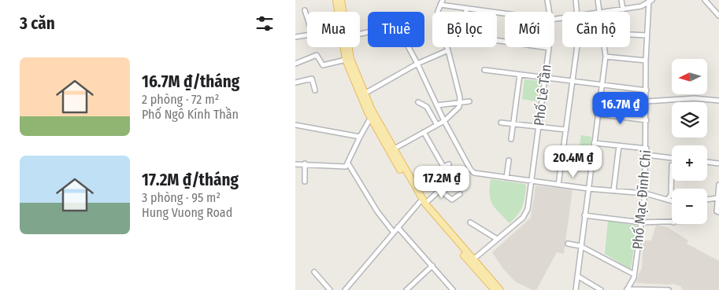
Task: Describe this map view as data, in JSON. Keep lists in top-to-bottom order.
{
  "streets": {
    "street": ["Phố Lê Tần", "Phố Mạc Đĩnh Chi"]
  },
  "north": "left",
  "page": {
    "heading": "3 căn",
    "chip": [
      "Mua",
      "Thuê",
      "Bộ lọc",
      "Mới",
      "Căn hộ"
    ],
    "list": [
      {
        "name": "16.7M ₫/tháng",
        "note": "2 phòng · 72 m² · Phố Ngô Kính Thần"
      },
      {
        "name": "17.2M ₫/tháng",
        "note": "3 phòng · 95 m² · Hung Vuong Road"
      }
    ],
    "map_buttons": ["+", "−"],
    "price": ["16.7M ₫", "20.4M ₫", "17.2M ₫"]
  }
}
